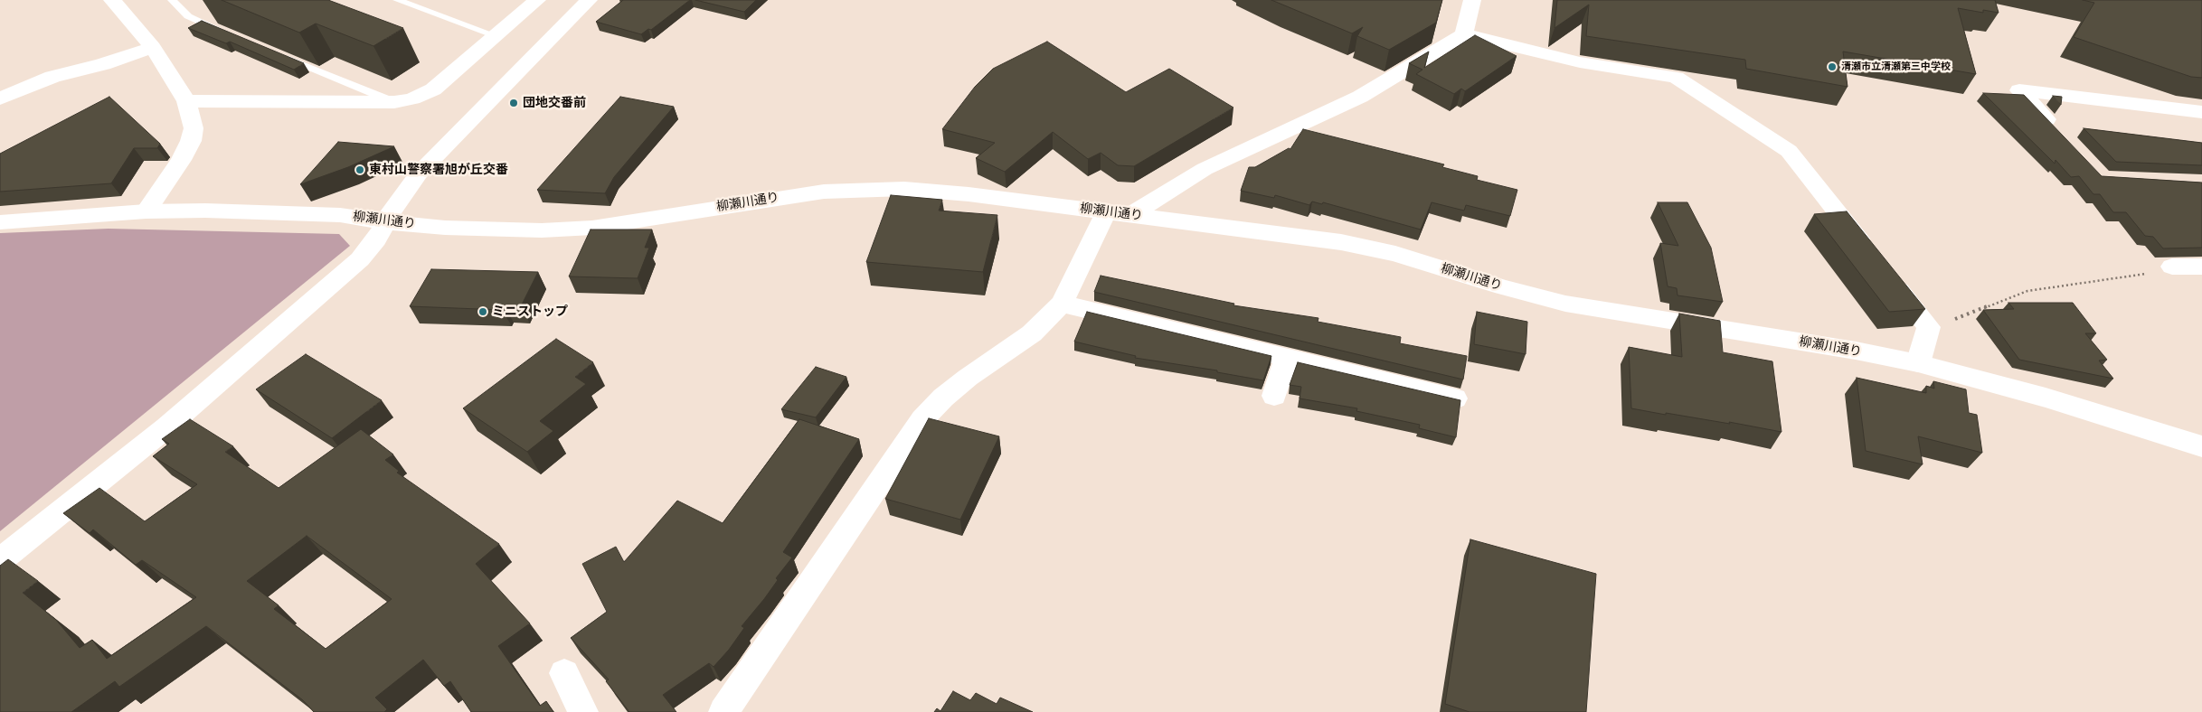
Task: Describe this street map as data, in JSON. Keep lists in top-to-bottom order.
{
  "streets": {
    "street": ["柳瀬川通り"]
  },
  "places": [
    "清瀬市立清瀬第三中学校",
    "団地交番前",
    "東村山警察署旭が丘交番",
    "ミニストップ"
  ]
}
